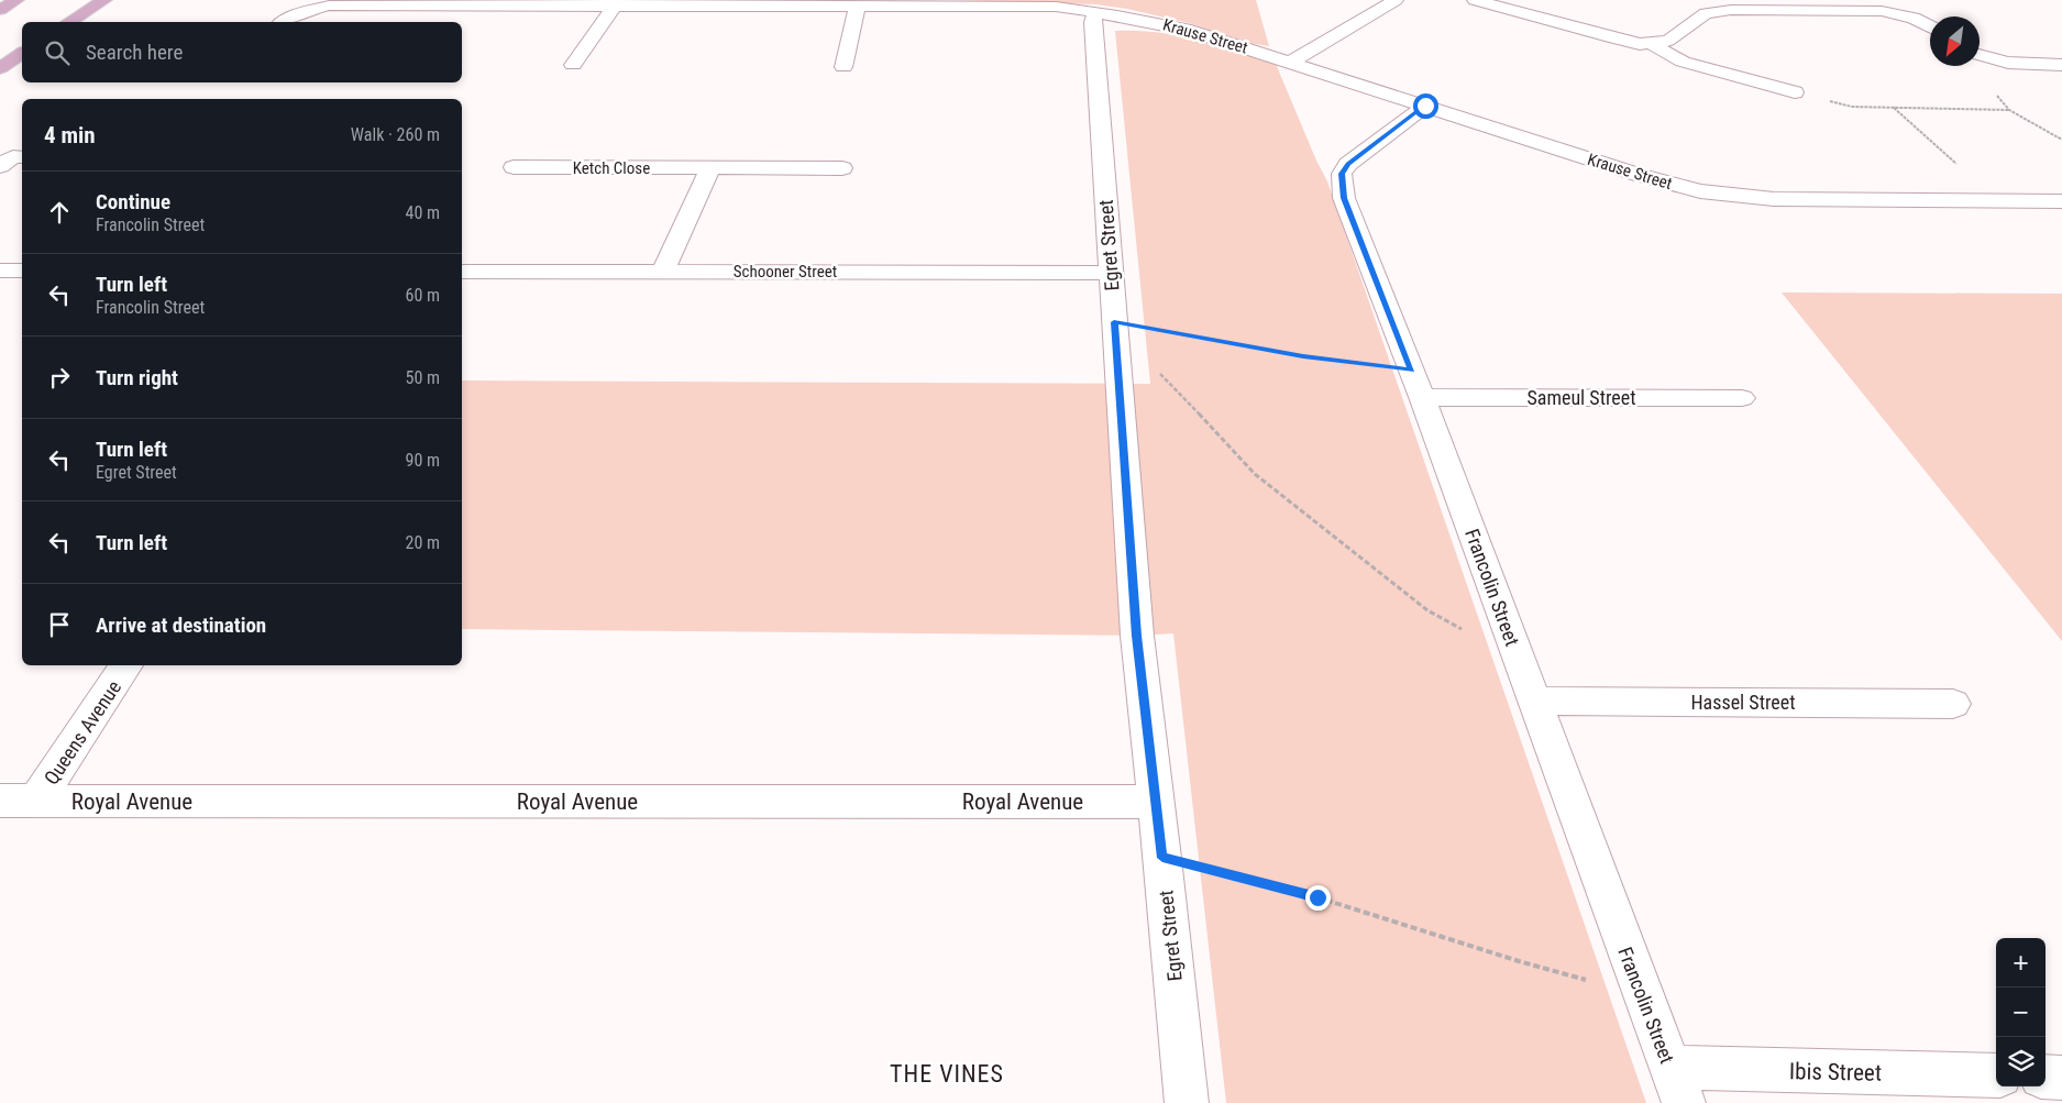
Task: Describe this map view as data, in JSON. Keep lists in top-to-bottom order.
{
  "streets": {
    "street": [
      "Krause Street",
      "Ketch Close",
      "Egret Street",
      "Schooner Street",
      "Sameul Street",
      "Francolin Street",
      "Hassel Street",
      "Queens Avenue",
      "Royal Avenue",
      "Ibis Street"
    ]
  },
  "crossings": [
    ["Krause Street", "Egret Street"],
    ["Krause Street", "Francolin Street"],
    ["Egret Street", "Schooner Street"],
    ["Egret Street", "Royal Avenue"],
    ["Sameul Street", "Francolin Street"],
    ["Francolin Street", "Hassel Street"],
    ["Francolin Street", "Ibis Street"],
    ["Queens Avenue", "Royal Avenue"]
  ],
  "districts": ["THE VINES"],
  "north": "bottom left",
  "page": {
    "search": "Search here",
    "heading": ["4 min", "Walk · 260 m"],
    "list": [
      ["Continue", "Francolin Street", "40 m"],
      ["Turn left", "Francolin Street", "60 m"],
      ["Turn right", "50 m"],
      ["Turn left", "Egret Street", "90 m"],
      ["Turn left", "20 m"],
      "Arrive at destination"
    ],
    "map_buttons": ["+", "−"]
  }
}
